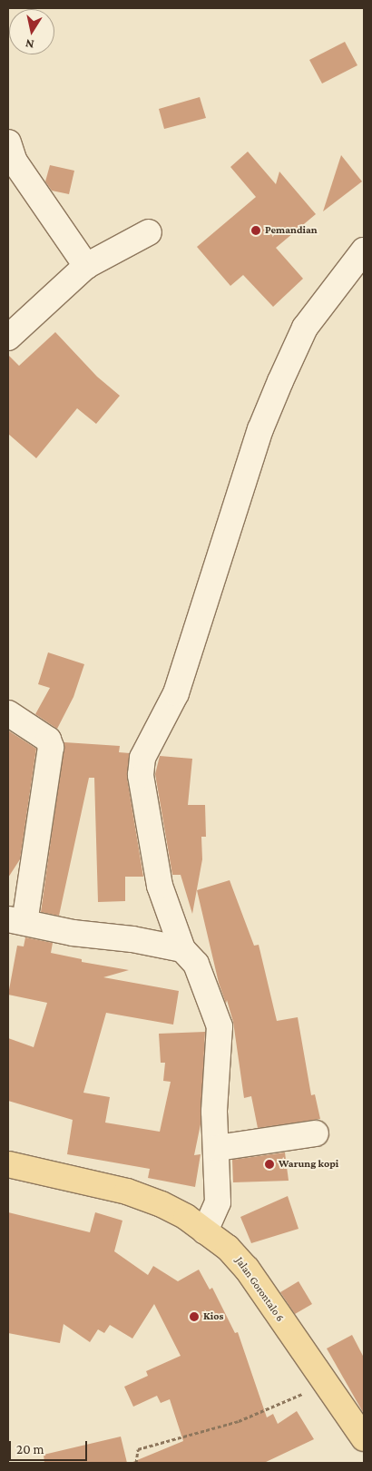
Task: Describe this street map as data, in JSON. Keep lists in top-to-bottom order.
{
  "streets": {
    "main road": ["Jalan Gorontalo 6"]
  },
  "places": ["Pemandian", "Warung kopi", "Kios"],
  "scale_bar": "20 m",
  "north": "bottom"
}
